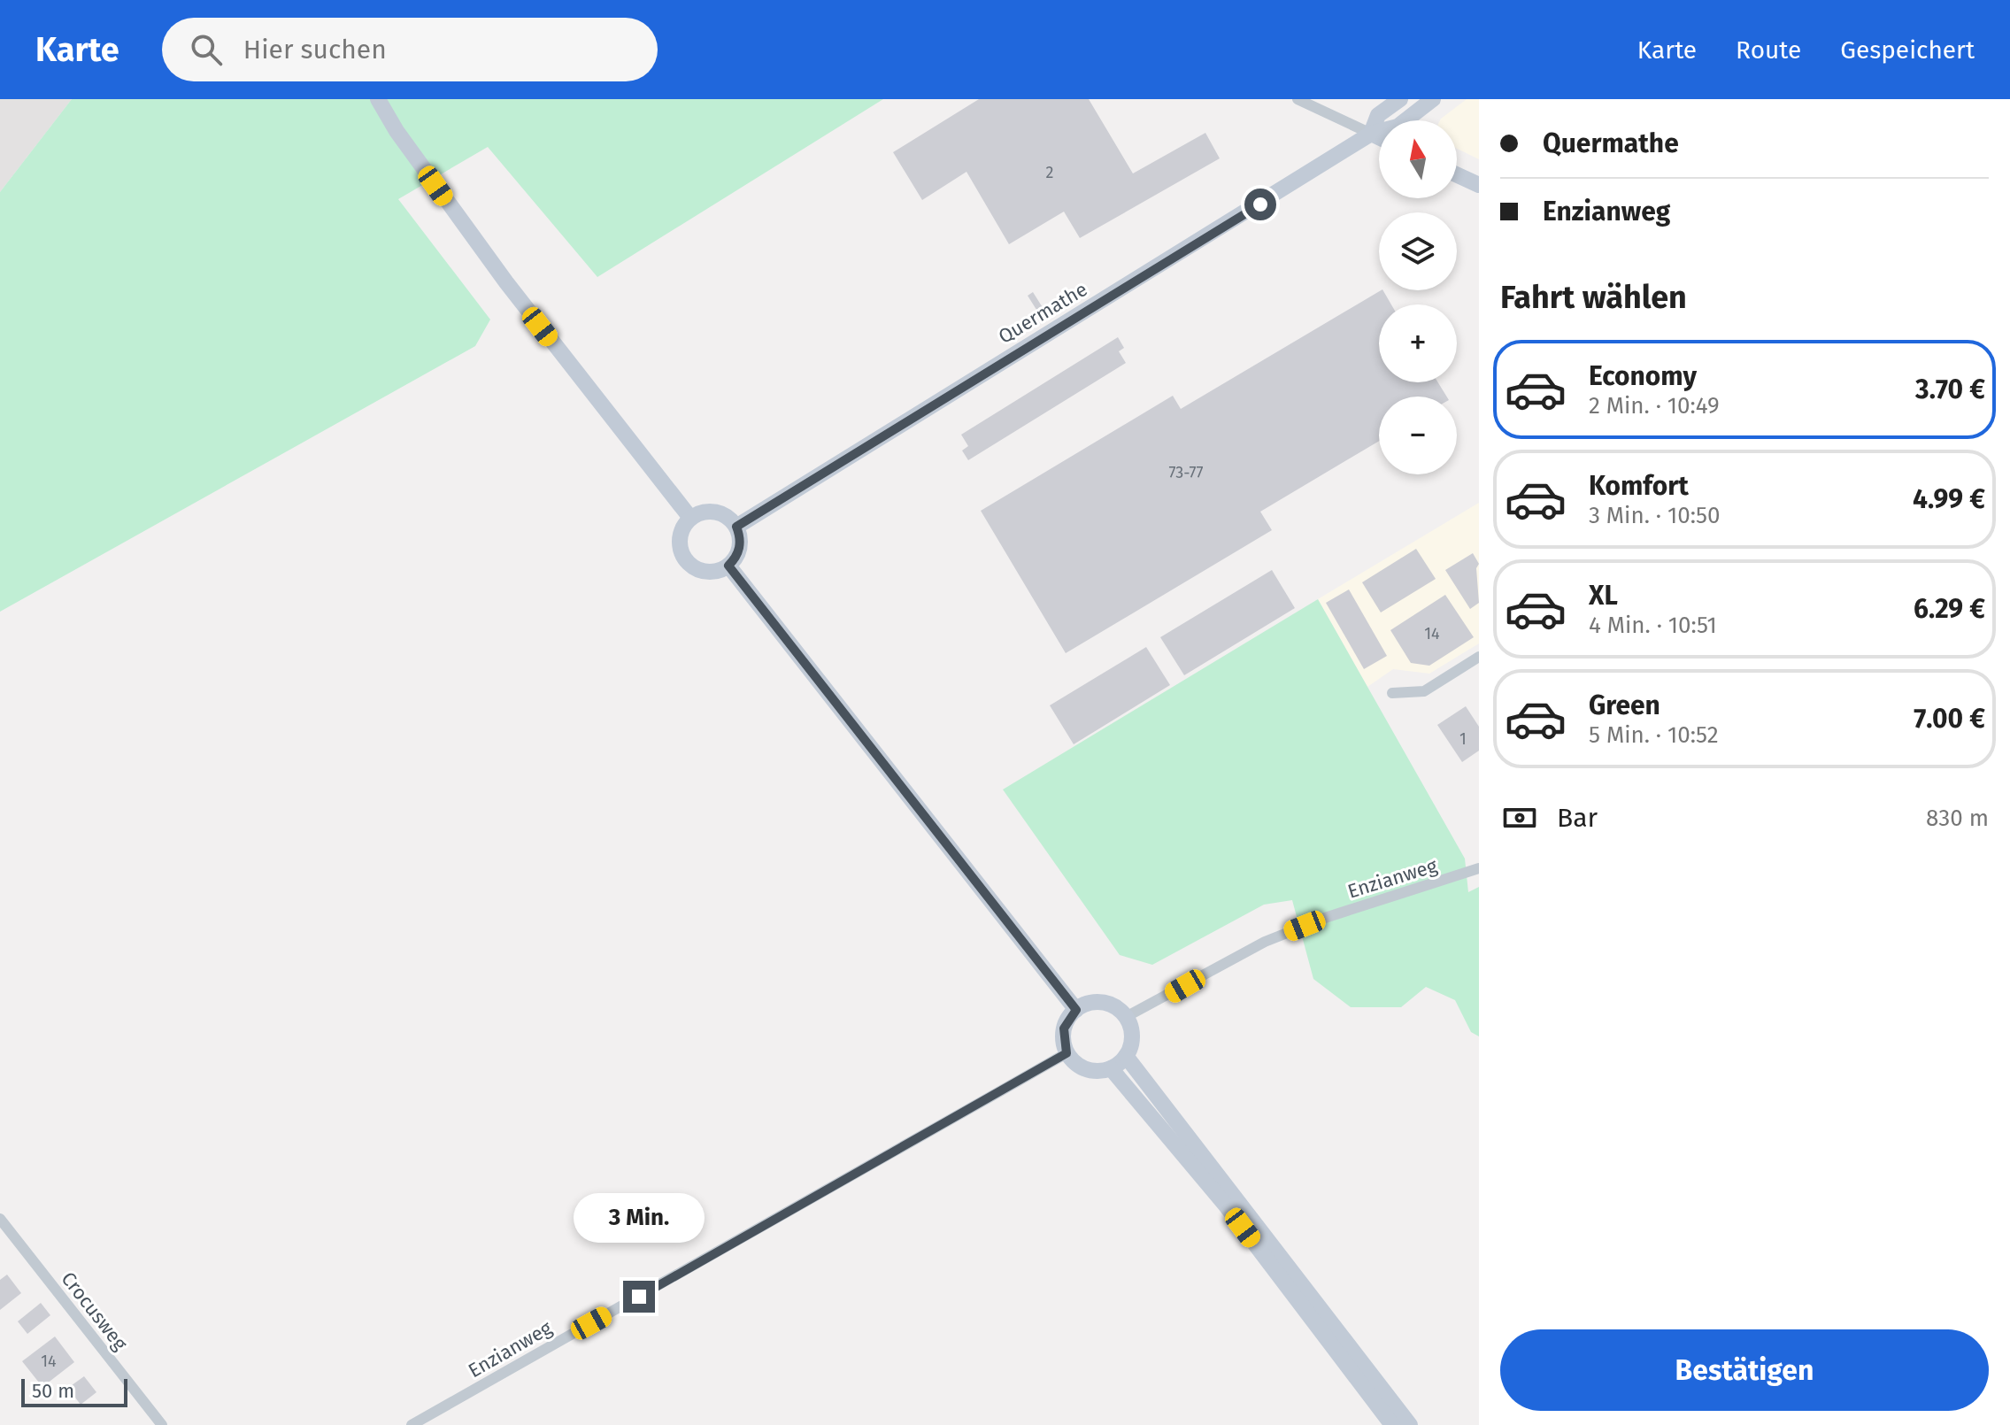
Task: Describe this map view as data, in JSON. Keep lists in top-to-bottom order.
{
  "streets": {
    "main road": ["Quermathe"],
    "street": ["Enzianweg", "Crocusweg"]
  },
  "house_numbers": [
    "2",
    "73-77",
    "14",
    "1",
    "14"
  ],
  "scale_bar": "50 m",
  "north": "top",
  "page": {
    "header": "Karte",
    "search": "Hier suchen",
    "nav": ["Karte", "Route", "Gespeichert"],
    "banner": ["Quermathe", "Enzianweg"],
    "map_buttons": ["+", "−"],
    "heading": "Fahrt wählen",
    "list": [
      {
        "name": "Economy",
        "note": "2 Min. · 10:49",
        "value": "3.70 €"
      },
      {
        "name": "Komfort",
        "note": "3 Min. · 10:50",
        "value": "4.99 €"
      },
      {
        "name": "XL",
        "note": "4 Min. · 10:51",
        "value": "6.29 €"
      },
      {
        "name": "Green",
        "note": "5 Min. · 10:52",
        "value": "7.00 €"
      }
    ],
    "pay": ["Bar", "830 m"],
    "bubble": "3 Min.",
    "buttons": "Bestätigen",
    "scale": "50 m"
  }
}
